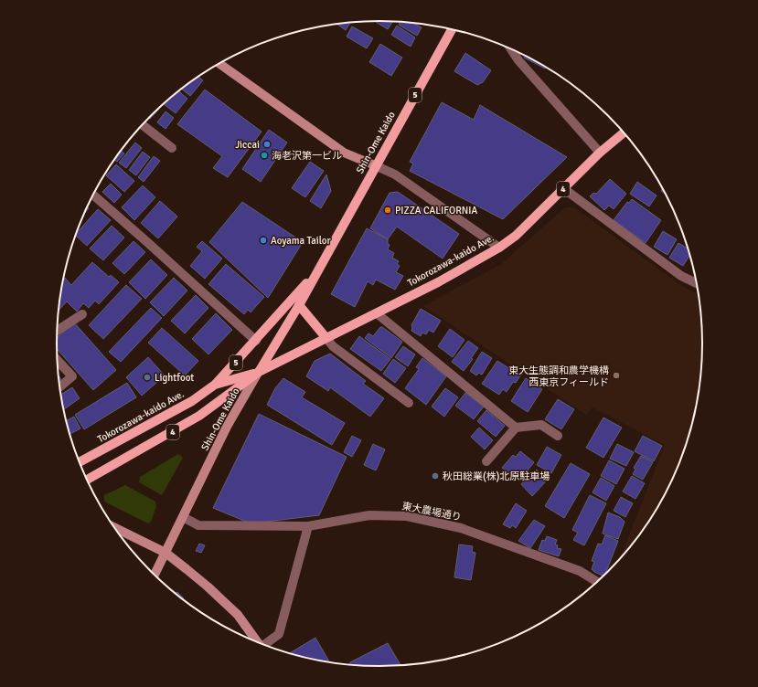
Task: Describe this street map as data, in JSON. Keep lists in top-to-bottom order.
{
  "streets": {
    "main road": [
      "5",
      "Shin-Ome Kaido",
      "4",
      "Tokorozawa-kaido Ave."
    ],
    "street": ["東大農場通り"]
  },
  "crossings": [
    ["Shin-Ome Kaido", "Tokorozawa-kaido Ave."],
    ["Shin-Ome Kaido", "東大農場通り"]
  ],
  "places": [
    "Jiccai",
    "海老沢第一ビル",
    "PIZZA CALIFORNIA",
    "Aoyama Tailor",
    "東大生態調和農学機構 西東京フィールド",
    "Lightfoot",
    "秋田総業(株)北原駐車場"
  ]
}
